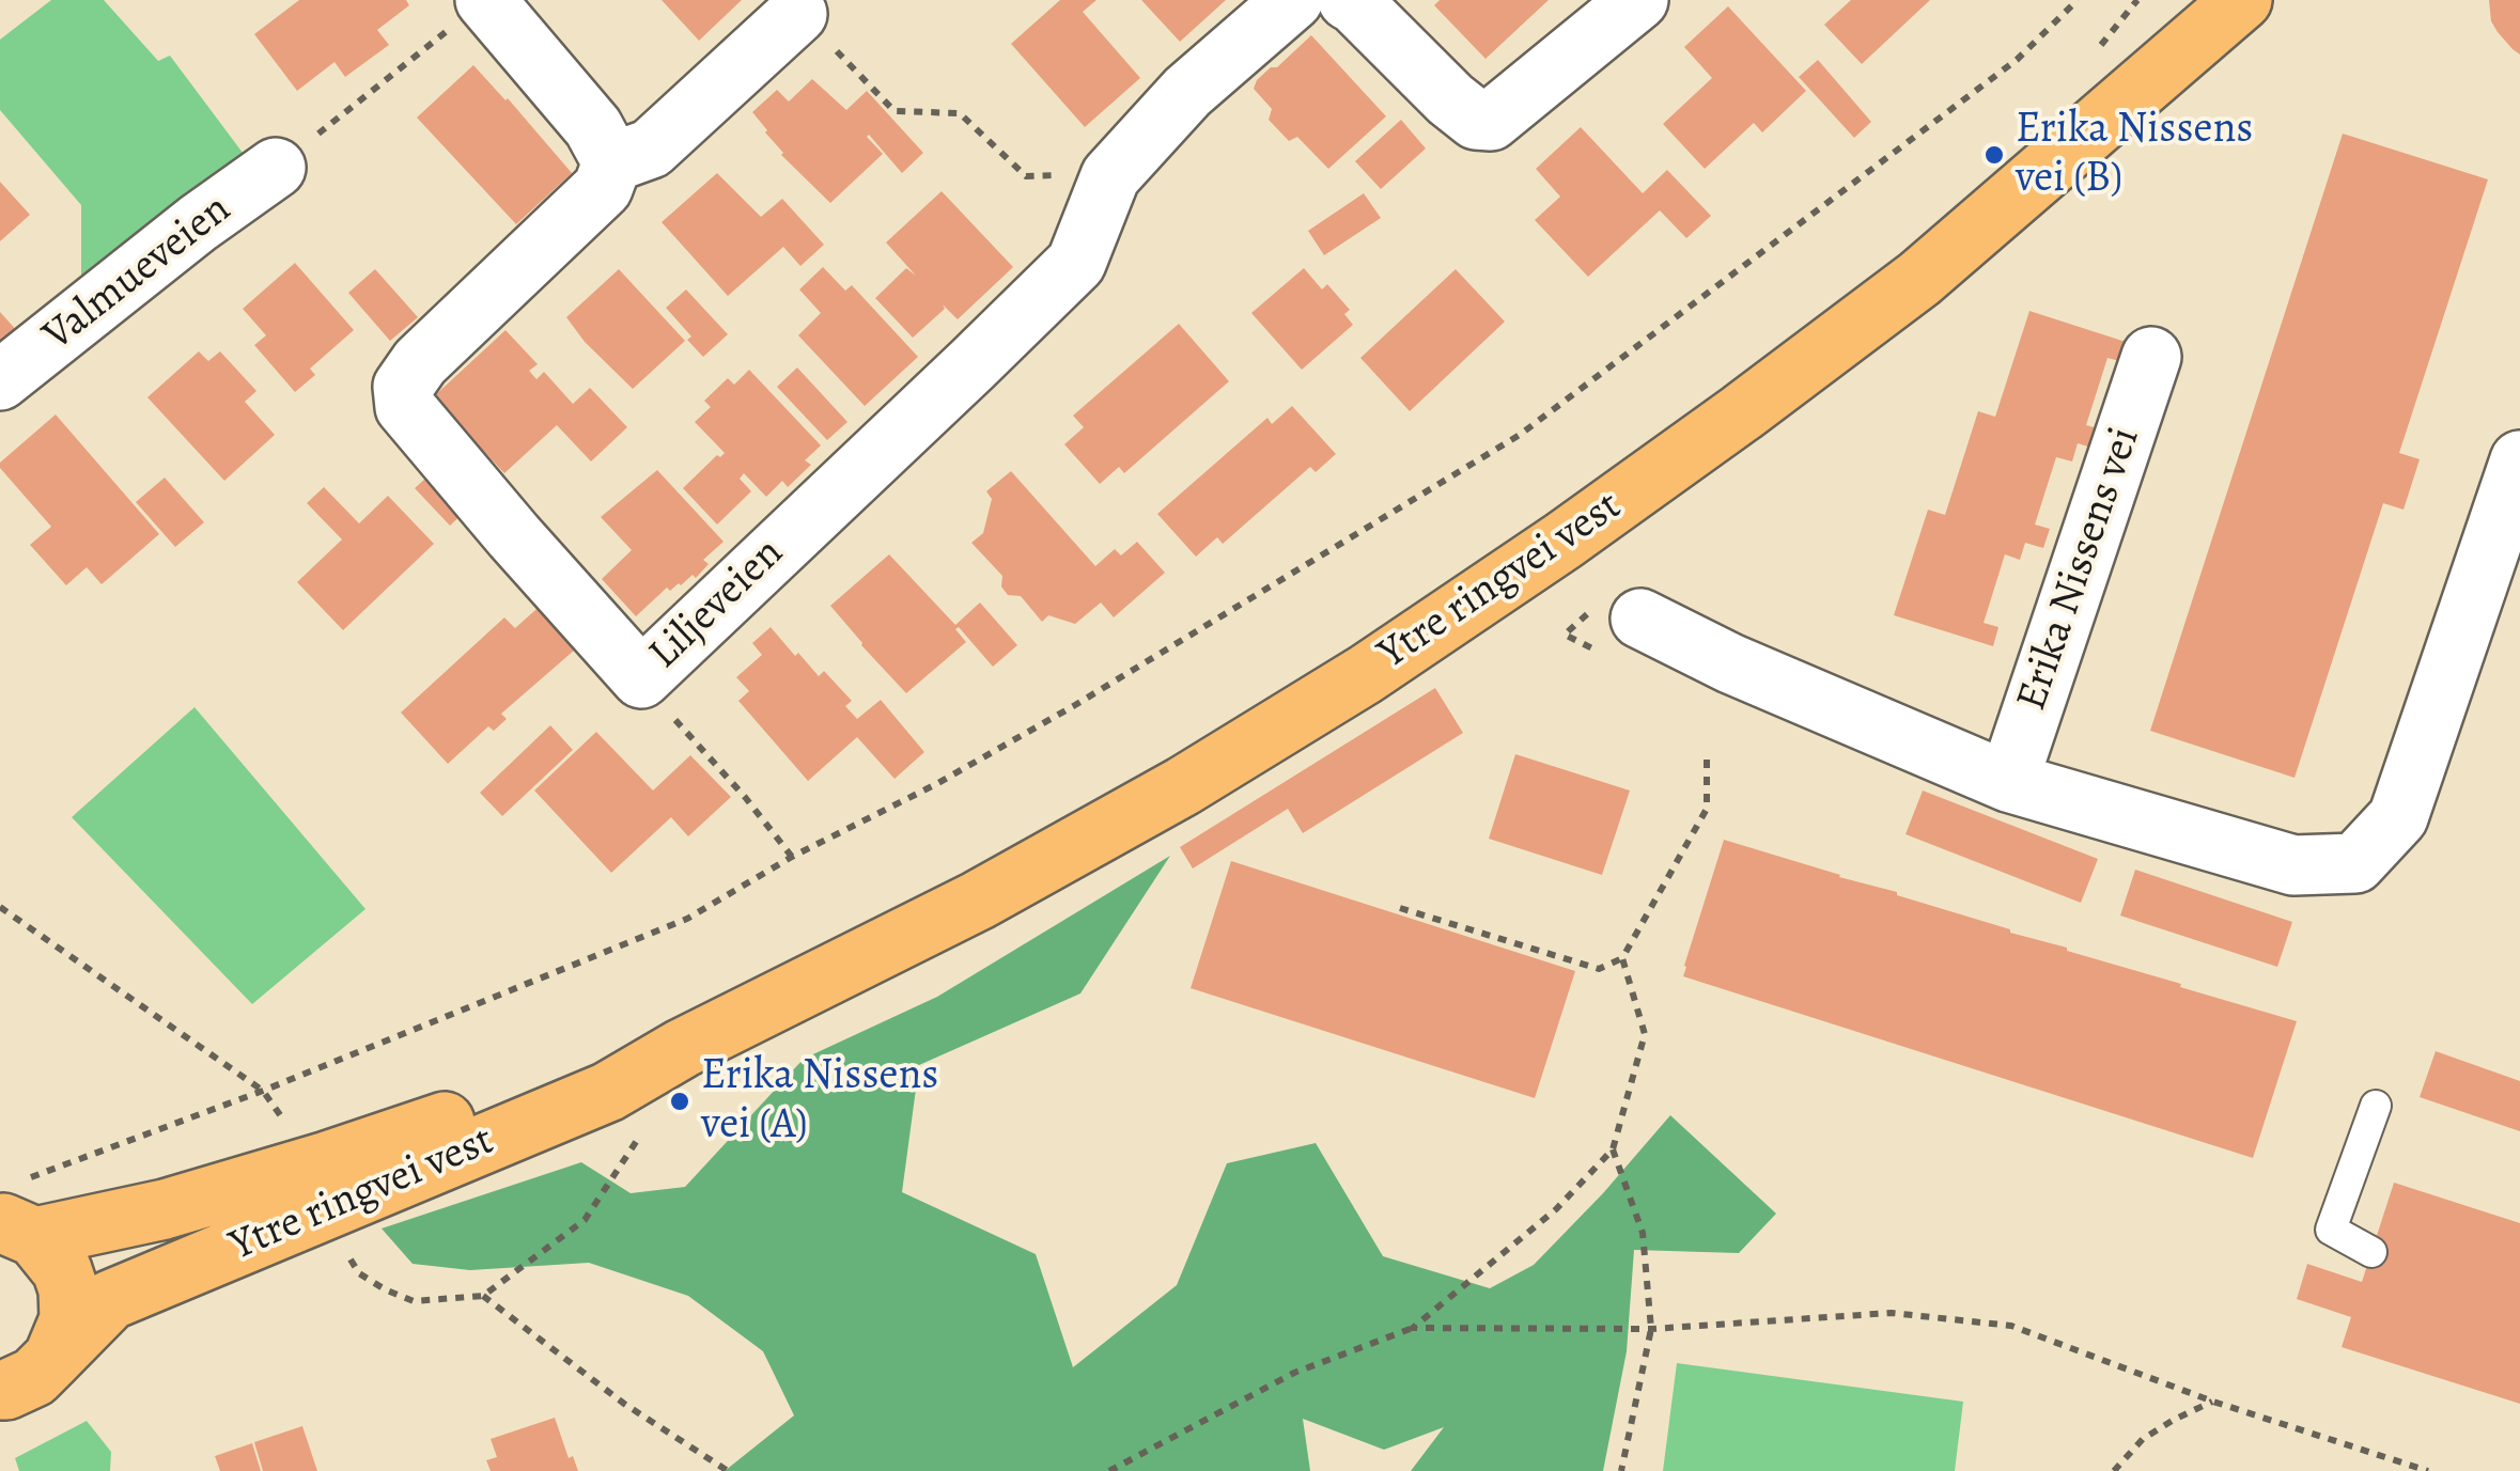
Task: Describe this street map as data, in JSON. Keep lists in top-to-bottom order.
{
  "streets": {
    "main road": ["Ytre ringvei vest"],
    "street": ["Valmueveien", "Erika Nissens vei", "Liljeveien"]
  },
  "places": ["Erika Nissens vei (B)", "Erika Nissens vei (A)"]
}
